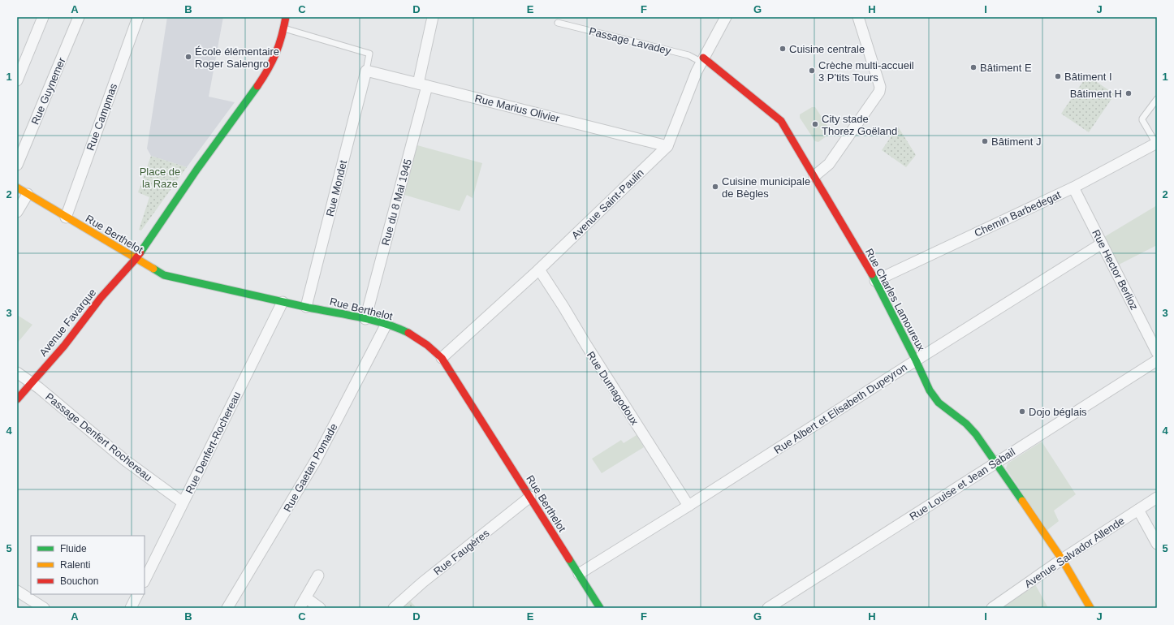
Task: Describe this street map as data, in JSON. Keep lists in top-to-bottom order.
{
  "streets": {
    "street": [
      "Rue Guynemer",
      "Rue Marius Olivier",
      "Rue Campmas",
      "Rue Mondet",
      "Rue du 8 Mai 1945",
      "Avenue Saint-Paulin",
      "Chemin Barbedegat",
      "Rue Berthelot",
      "Rue Hector Berlioz",
      "Rue Charles Lamoureux",
      "Avenue Favarque",
      "Rue Dumagodoux",
      "Rue Albert et Elisabeth Dupeyron",
      "Passage Denfert Rochereau",
      "Rue Denfert-Rochereau",
      "Rue Gaetan Pomade",
      "Rue Louise et Jean Sabail",
      "Rue Faugères",
      "Avenue Salvador Allende"
    ],
    "lane": ["Passage Lavadey"]
  },
  "crossings": [
    ["Passage Lavadey", "Avenue Saint-Paulin"],
    ["Passage Lavadey", "Rue Charles Lamoureux"],
    ["Rue Marius Olivier", "Rue Mondet"],
    ["Rue Marius Olivier", "Rue du 8 Mai 1945"],
    ["Rue Marius Olivier", "Avenue Saint-Paulin"],
    ["Rue Campmas", "Rue Berthelot"],
    ["Rue Mondet", "Rue Berthelot"],
    ["Rue du 8 Mai 1945", "Rue Berthelot"],
    ["Avenue Saint-Paulin", "Rue Berthelot"],
    ["Avenue Saint-Paulin", "Rue Charles Lamoureux"],
    ["Avenue Saint-Paulin", "Rue Dumagodoux"],
    ["Chemin Barbedegat", "Rue Hector Berlioz"],
    ["Chemin Barbedegat", "Rue Charles Lamoureux"],
    ["Rue Berthelot", "Avenue Favarque"],
    ["Rue Berthelot", "Rue Albert et Elisabeth Dupeyron"],
    ["Rue Berthelot", "Rue Denfert-Rochereau"],
    ["Rue Berthelot", "Rue Gaetan Pomade"],
    ["Rue Berthelot", "Rue Faugères"],
    ["Rue Hector Berlioz", "Rue Albert et Elisabeth Dupeyron"],
    ["Rue Charles Lamoureux", "Rue Albert et Elisabeth Dupeyron"],
    ["Rue Charles Lamoureux", "Rue Louise et Jean Sabail"],
    ["Rue Charles Lamoureux", "Avenue Salvador Allende"],
    ["Avenue Favarque", "Passage Denfert Rochereau"],
    ["Rue Dumagodoux", "Rue Albert et Elisabeth Dupeyron"],
    ["Passage Denfert Rochereau", "Rue Denfert-Rochereau"]
  ],
  "parks": ["Place de la Raze"],
  "places": [
    "Cuisine centrale",
    "École élémentaire Roger Salengro",
    "Bâtiment E",
    "Crèche multi-accueil 3 P'tits Tours",
    "Bâtiment I",
    "Bâtiment H",
    "City stade Thorez Goëland",
    "Bâtiment J",
    "Cuisine municipale de Bègles",
    "Dojo béglais"
  ],
  "legend": ["Fluide", "Ralenti", "Bouchon"],
  "grid": {
    "columns": [
      "A",
      "B",
      "C",
      "D",
      "E",
      "F",
      "G",
      "H",
      "I",
      "J"
    ],
    "rows": [
      "1",
      "2",
      "3",
      "4",
      "5"
    ]
  }
}
